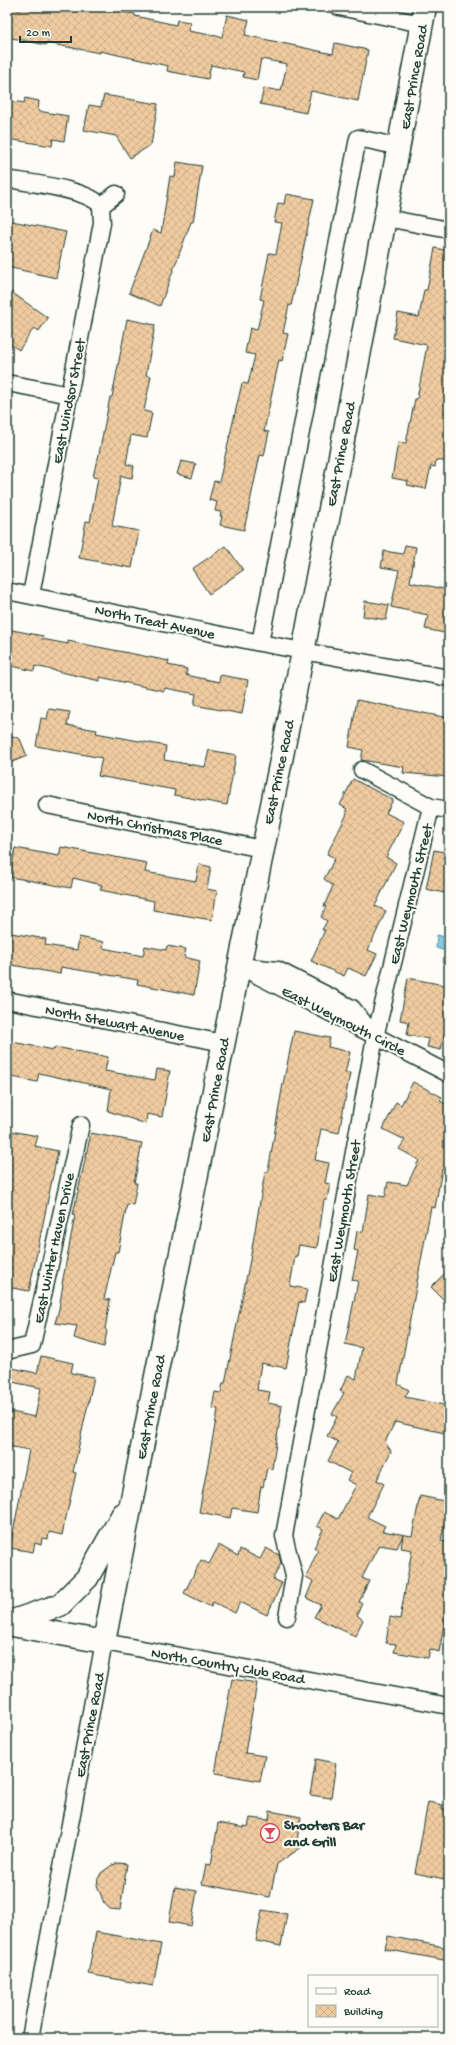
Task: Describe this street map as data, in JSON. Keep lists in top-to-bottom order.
{
  "streets": {
    "main road": ["East Prince Road", "North Country Club Road"],
    "street": [
      "East Windsor Street",
      "North Treat Avenue",
      "North Christmas Place",
      "East Weymouth Street",
      "East Weymouth Circle",
      "North Stewart Avenue",
      "East Winter Haven Drive"
    ]
  },
  "crossings": [
    ["East Prince Road", "North Treat Avenue"],
    ["East Prince Road", "North Christmas Place"],
    ["East Prince Road", "North Stewart Avenue"],
    ["East Prince Road", "North Country Club Road"],
    ["East Windsor Street", "North Treat Avenue"],
    ["East Weymouth Street", "East Weymouth Circle"]
  ],
  "places": {
    "bar": ["Shooters Bar and Grill"]
  },
  "legend": ["Road", "Building"],
  "scale_bar": "20 m"
}
